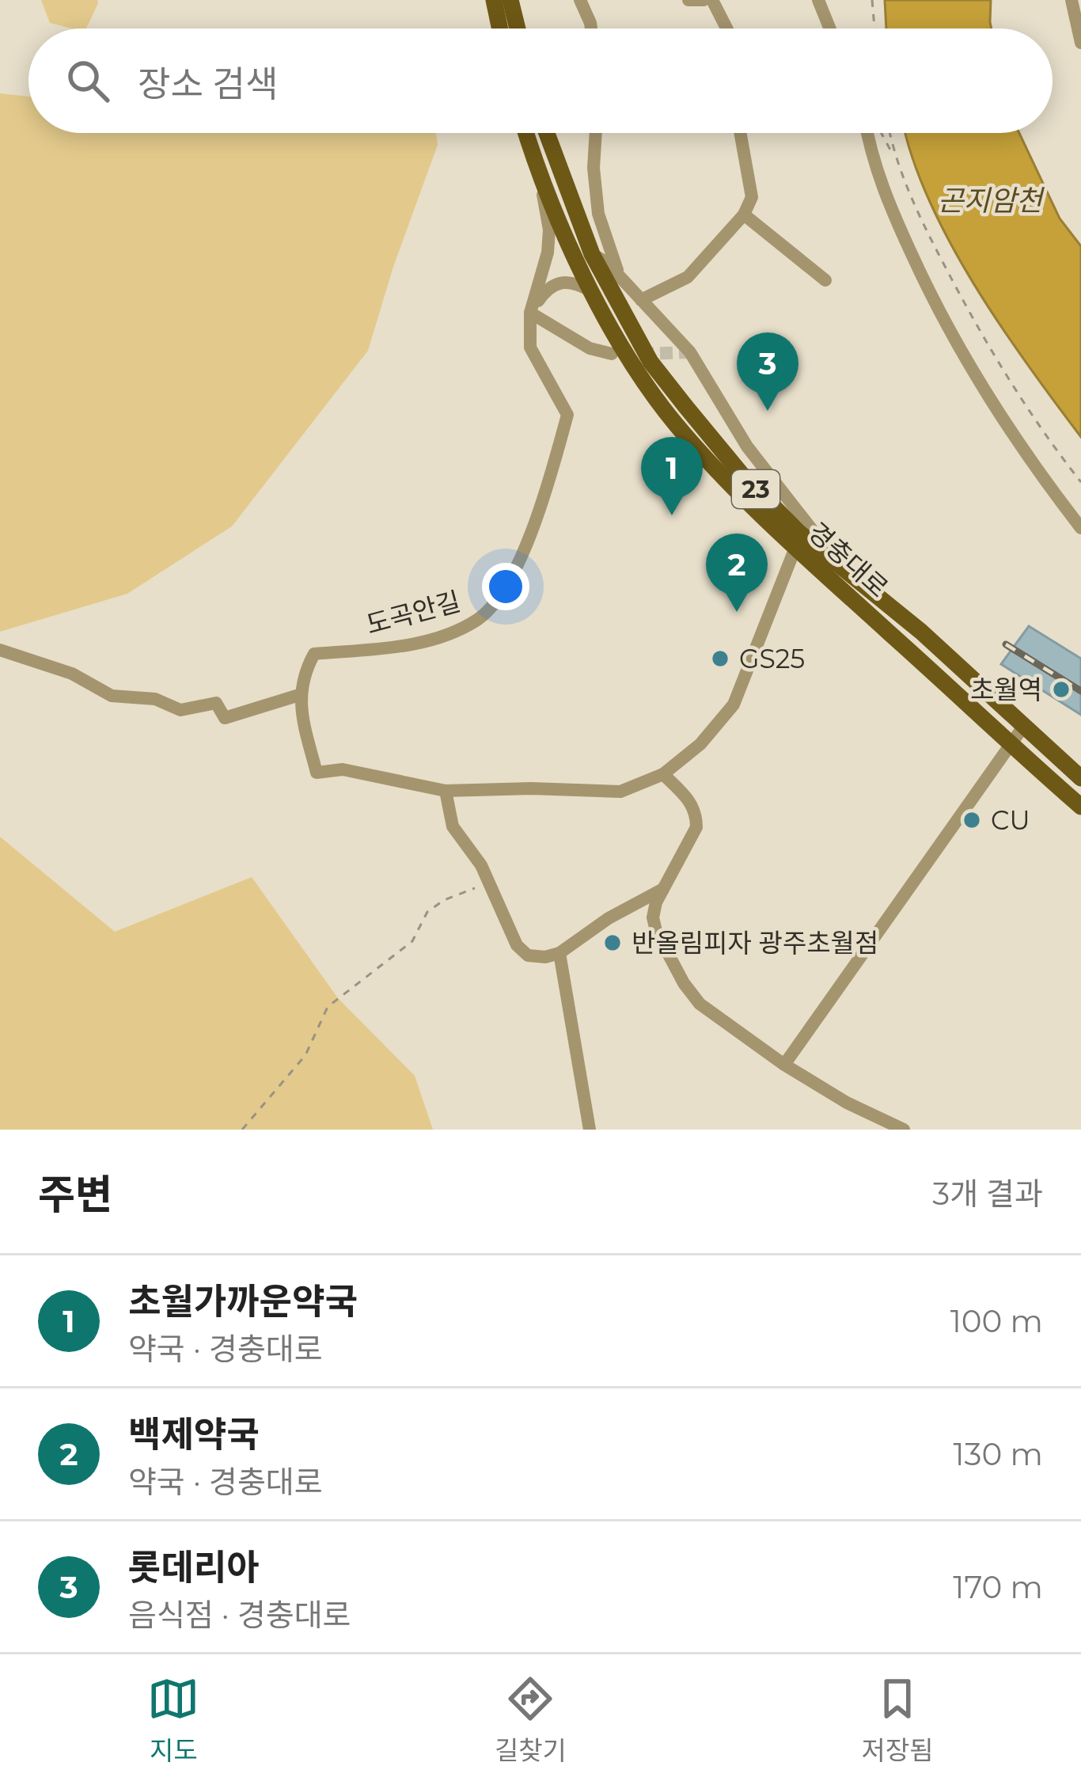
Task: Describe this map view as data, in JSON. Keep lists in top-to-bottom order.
{
  "streets": {
    "main road": ["23", "경충대로"],
    "street": ["도곡안길"]
  },
  "crossings": [
    ["경충대로", "도곡안길"]
  ],
  "water": ["곤지암천"],
  "places": [
    "GS25",
    "초월역",
    "CU",
    "반올림피자 광주초월점"
  ],
  "page": {
    "search": "장소 검색",
    "pins": ["3", "1", "2"],
    "heading": ["주변", "3개 결과"],
    "list": [
      {
        "mark": "1",
        "name": "초월가까운약국",
        "note": "약국 · 경충대로",
        "value": "100 m"
      },
      {
        "mark": "2",
        "name": "백제약국",
        "note": "약국 · 경충대로",
        "value": "130 m"
      },
      {
        "mark": "3",
        "name": "롯데리아",
        "note": "음식점 · 경충대로",
        "value": "170 m"
      }
    ],
    "nav": ["지도", "길찾기", "저장됨"]
  }
}
